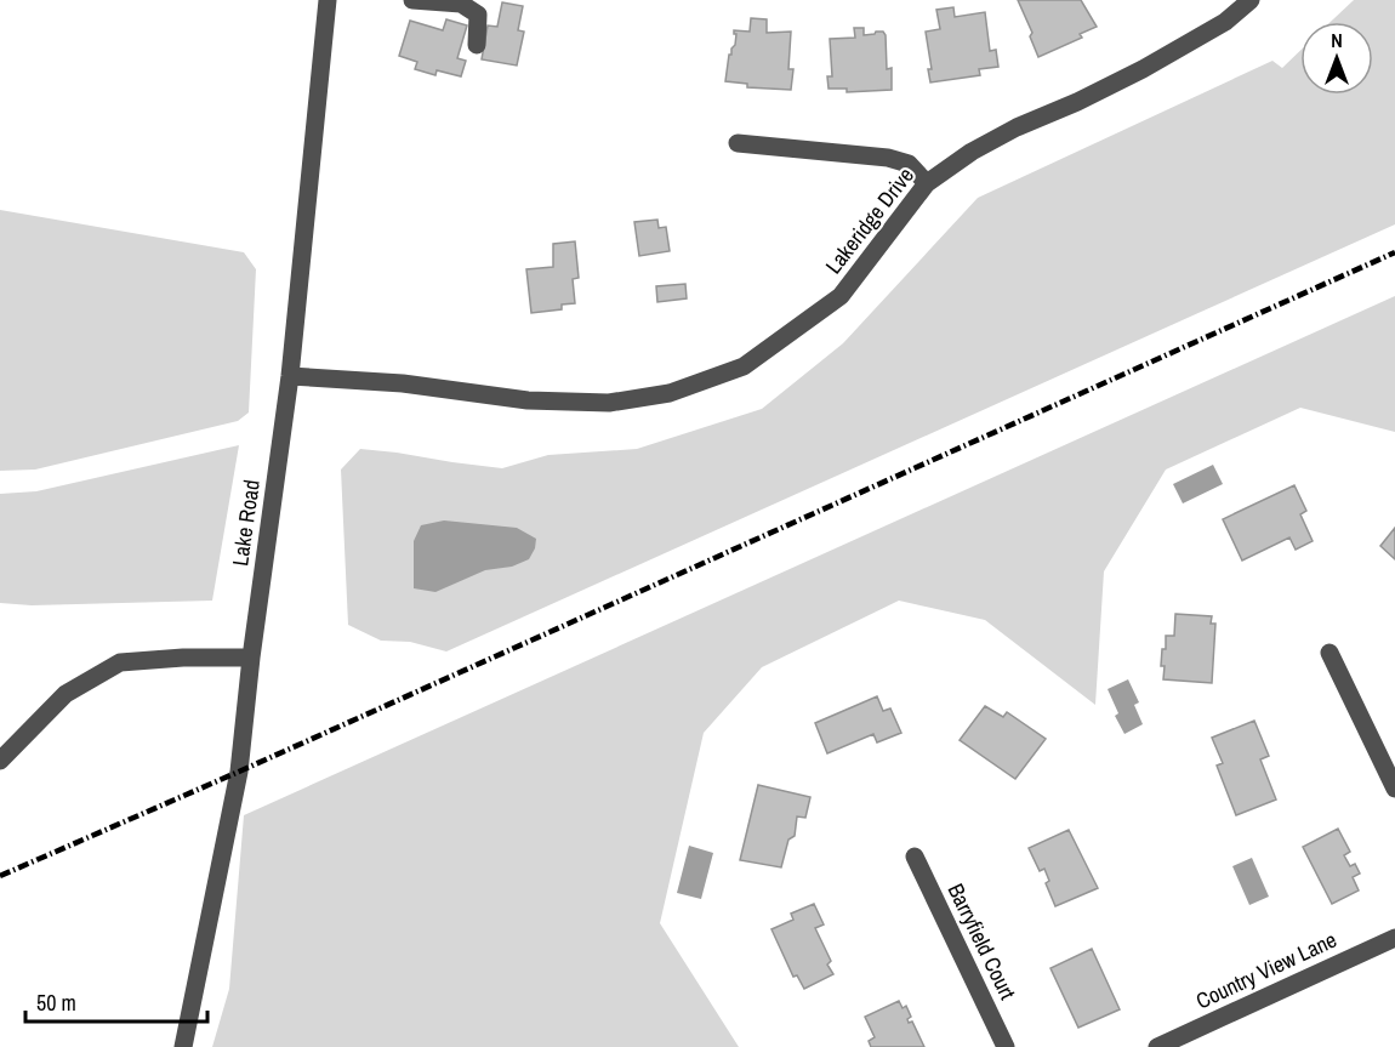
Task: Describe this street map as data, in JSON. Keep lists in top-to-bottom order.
{
  "streets": {
    "street": [
      "Lakeridge Drive",
      "Lake Road",
      "Barryfield Court",
      "Country View Lane"
    ]
  },
  "crossings": [
    ["Lakeridge Drive", "Lake Road"]
  ],
  "scale_bar": "50 m",
  "north": "top"
}
